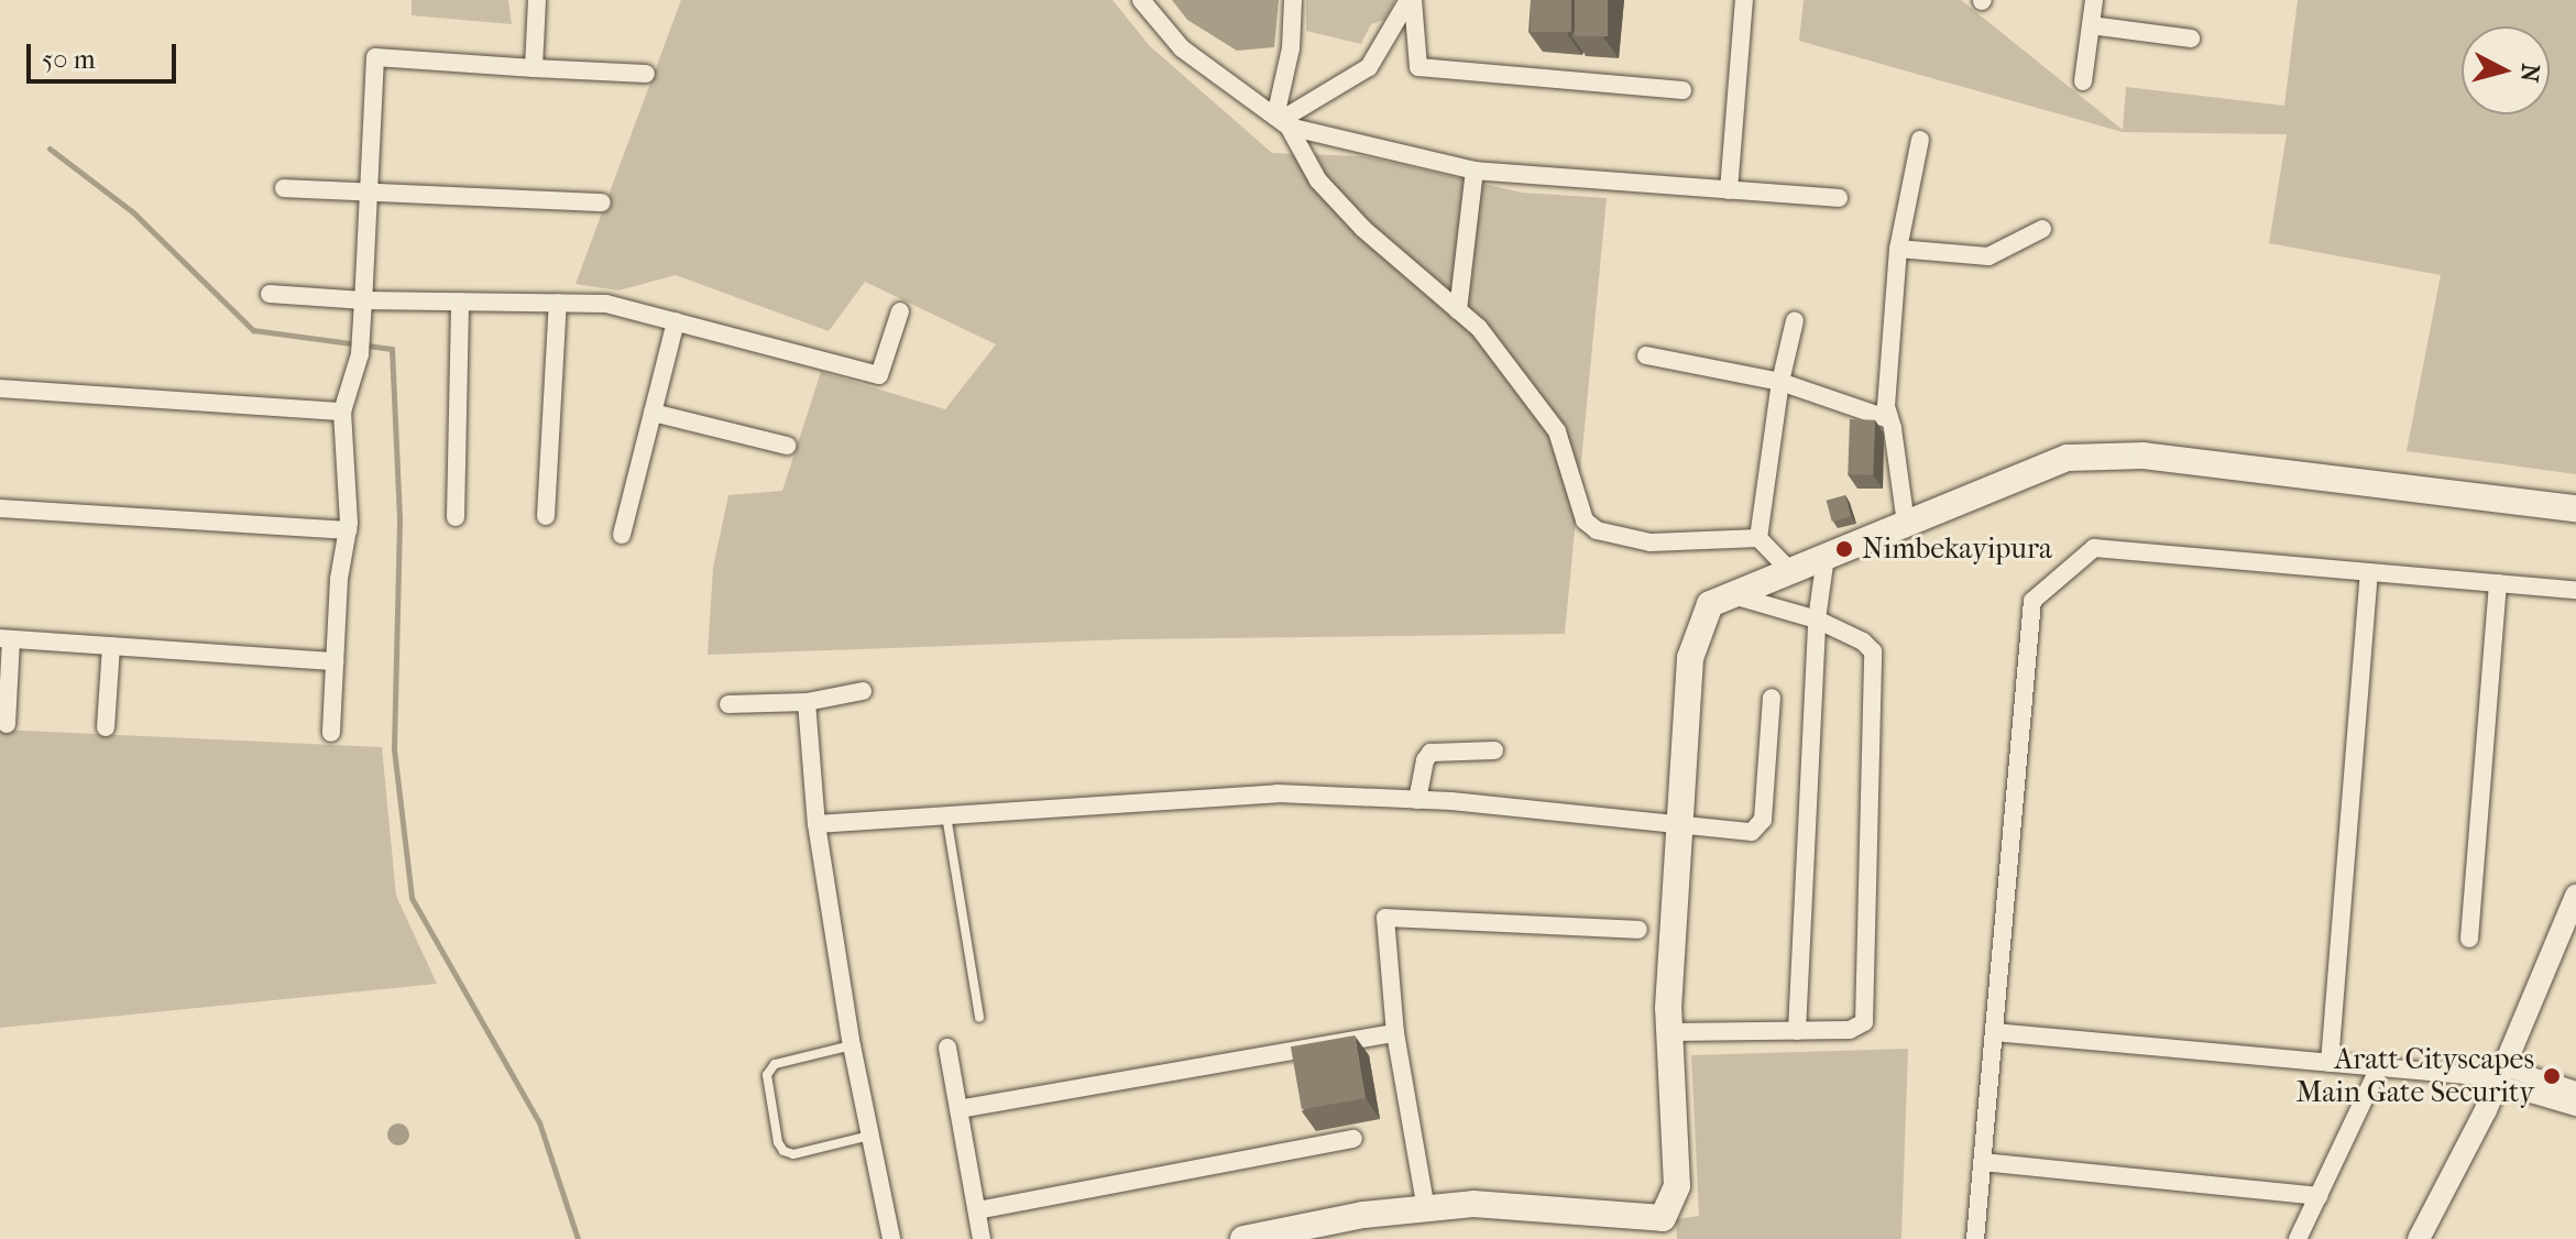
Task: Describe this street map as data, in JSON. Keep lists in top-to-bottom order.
{
  "places": ["Nimbekayipura", "Aratt Cityscapes Main Gate Security"],
  "scale_bar": "50 m",
  "north": "right"
}
